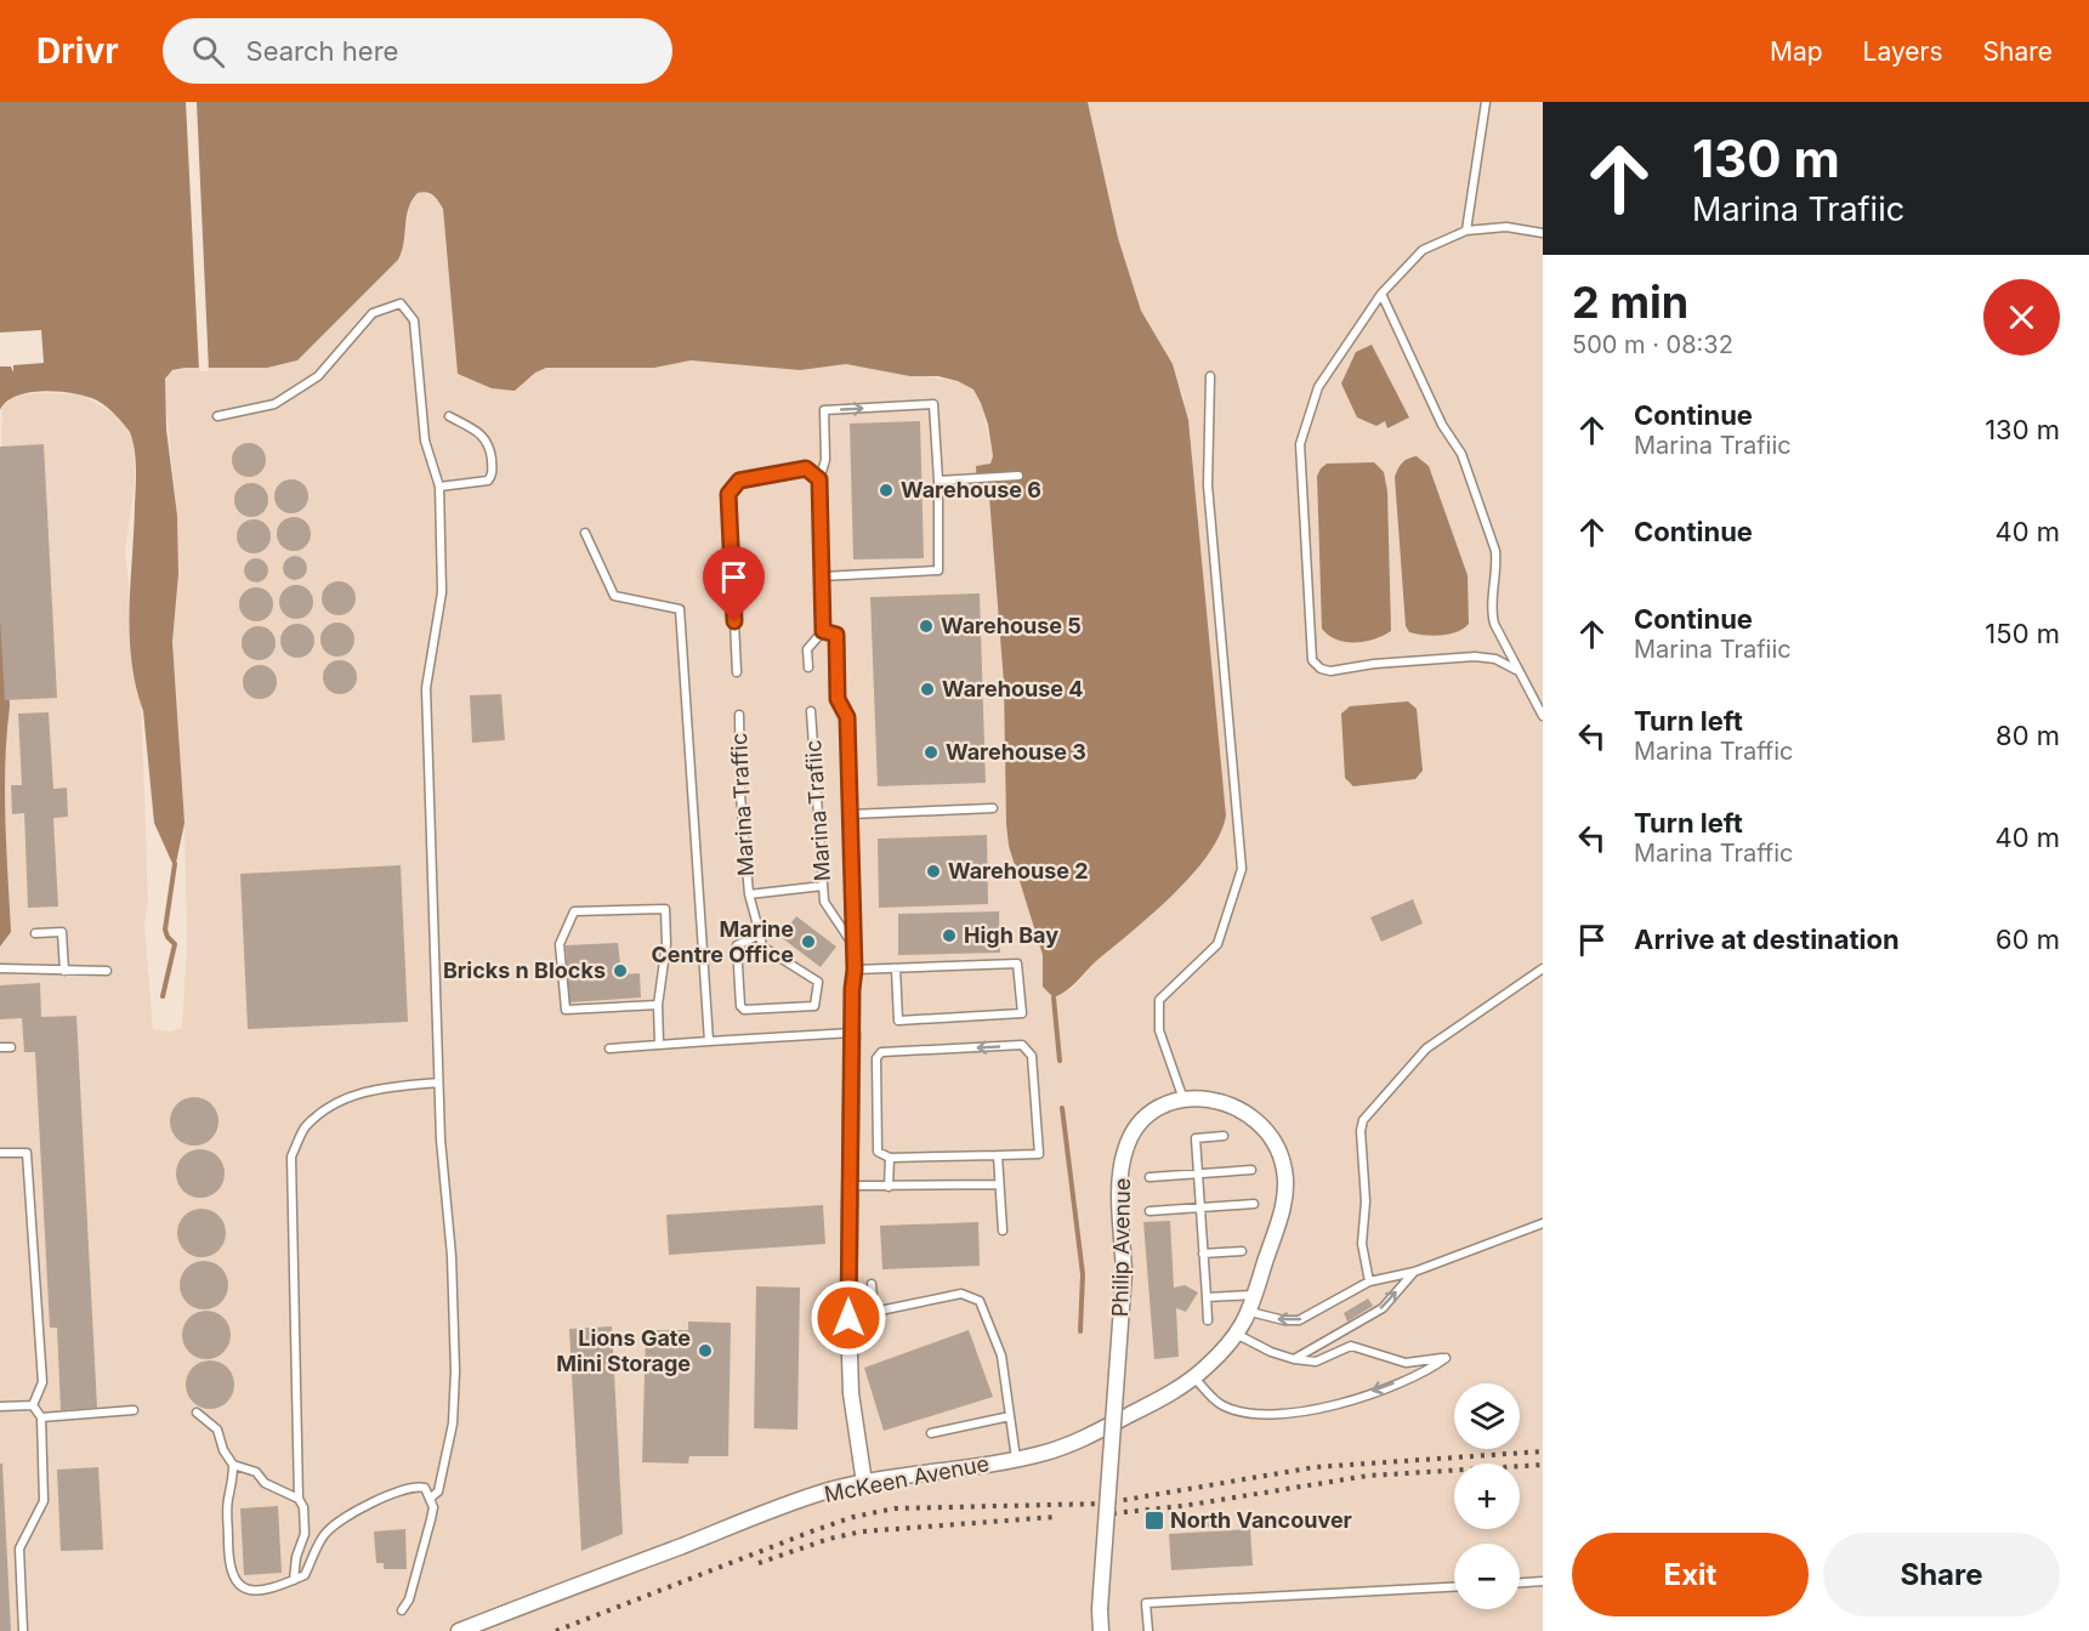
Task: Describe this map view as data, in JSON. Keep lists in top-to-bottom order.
{
  "streets": {
    "street": ["Philip Avenue", "McKeen Avenue"],
    "lane": ["Marina Traffic", "Marina Trafiic"]
  },
  "crossings": [
    ["Marina Traffic", "Marina Trafiic"],
    ["Philip Avenue", "McKeen Avenue"]
  ],
  "places": {
    "other": [
      "Warehouse 6",
      "Warehouse 5",
      "Warehouse 4",
      "Warehouse 3",
      "Warehouse 2",
      "High Bay",
      "Marine Centre Office",
      "Bricks n Blocks",
      "Lions Gate Mini Storage"
    ],
    "transit": ["North Vancouver"]
  },
  "page": {
    "header": "Drivr",
    "search": "Search here",
    "nav": ["Map", "Layers", "Share"],
    "turn": ["130 m", "Marina Trafiic"],
    "heading": ["2 min", "500 m · 08:32"],
    "list": [
      {
        "name": "Continue",
        "note": "Marina Trafiic",
        "value": "130 m"
      },
      {
        "name": "Continue",
        "value": "40 m"
      },
      {
        "name": "Continue",
        "note": "Marina Trafiic",
        "value": "150 m"
      },
      {
        "name": "Turn left",
        "note": "Marina Traffic",
        "value": "80 m"
      },
      {
        "name": "Turn left",
        "note": "Marina Traffic",
        "value": "40 m"
      },
      {
        "name": "Arrive at destination",
        "value": "60 m"
      }
    ],
    "map_buttons": ["+", "−"],
    "buttons": ["Exit", "Share"]
  }
}
